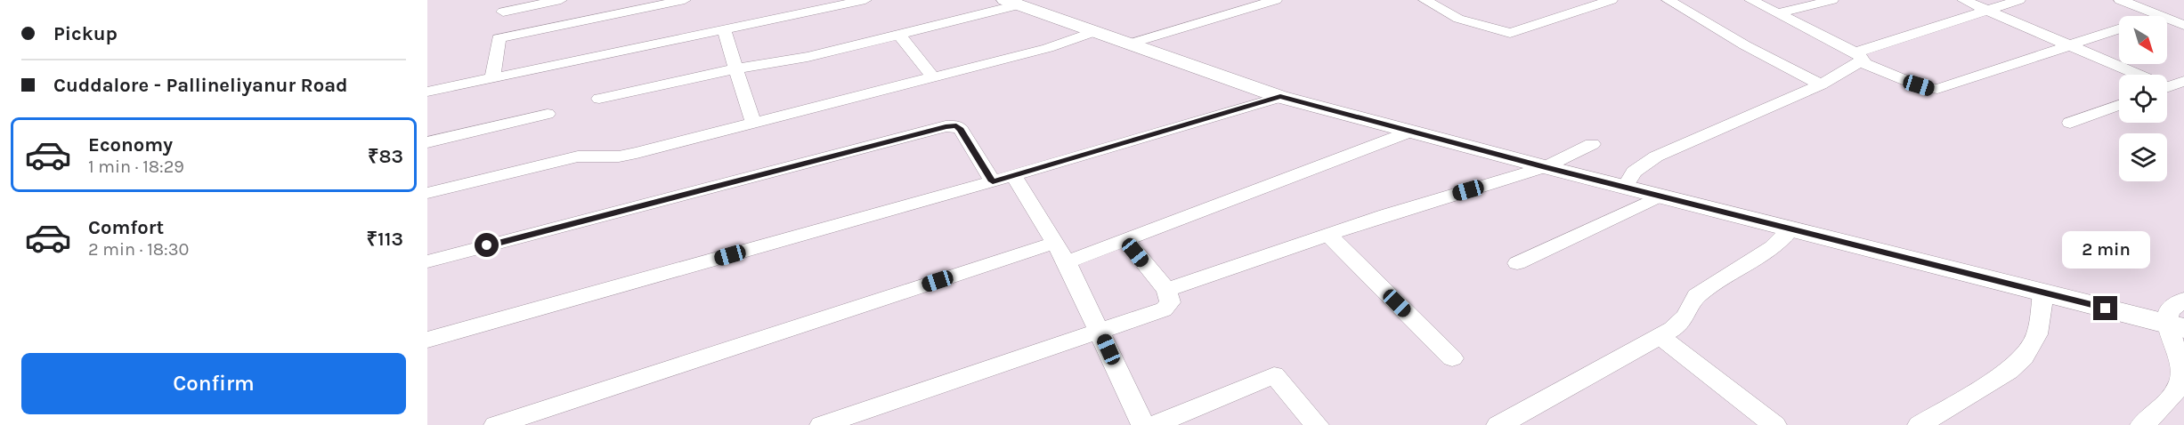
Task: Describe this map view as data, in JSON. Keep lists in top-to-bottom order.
{
  "north": "bottom right",
  "page": {
    "banner": ["Pickup", "Cuddalore - Pallineliyanur Road"],
    "list": [
      {
        "name": "Economy",
        "note": "1 min · 18:29",
        "value": "₹83"
      },
      {
        "name": "Comfort",
        "note": "2 min · 18:30",
        "value": "₹113"
      }
    ],
    "bubble": "2 min",
    "buttons": "Confirm"
  }
}
